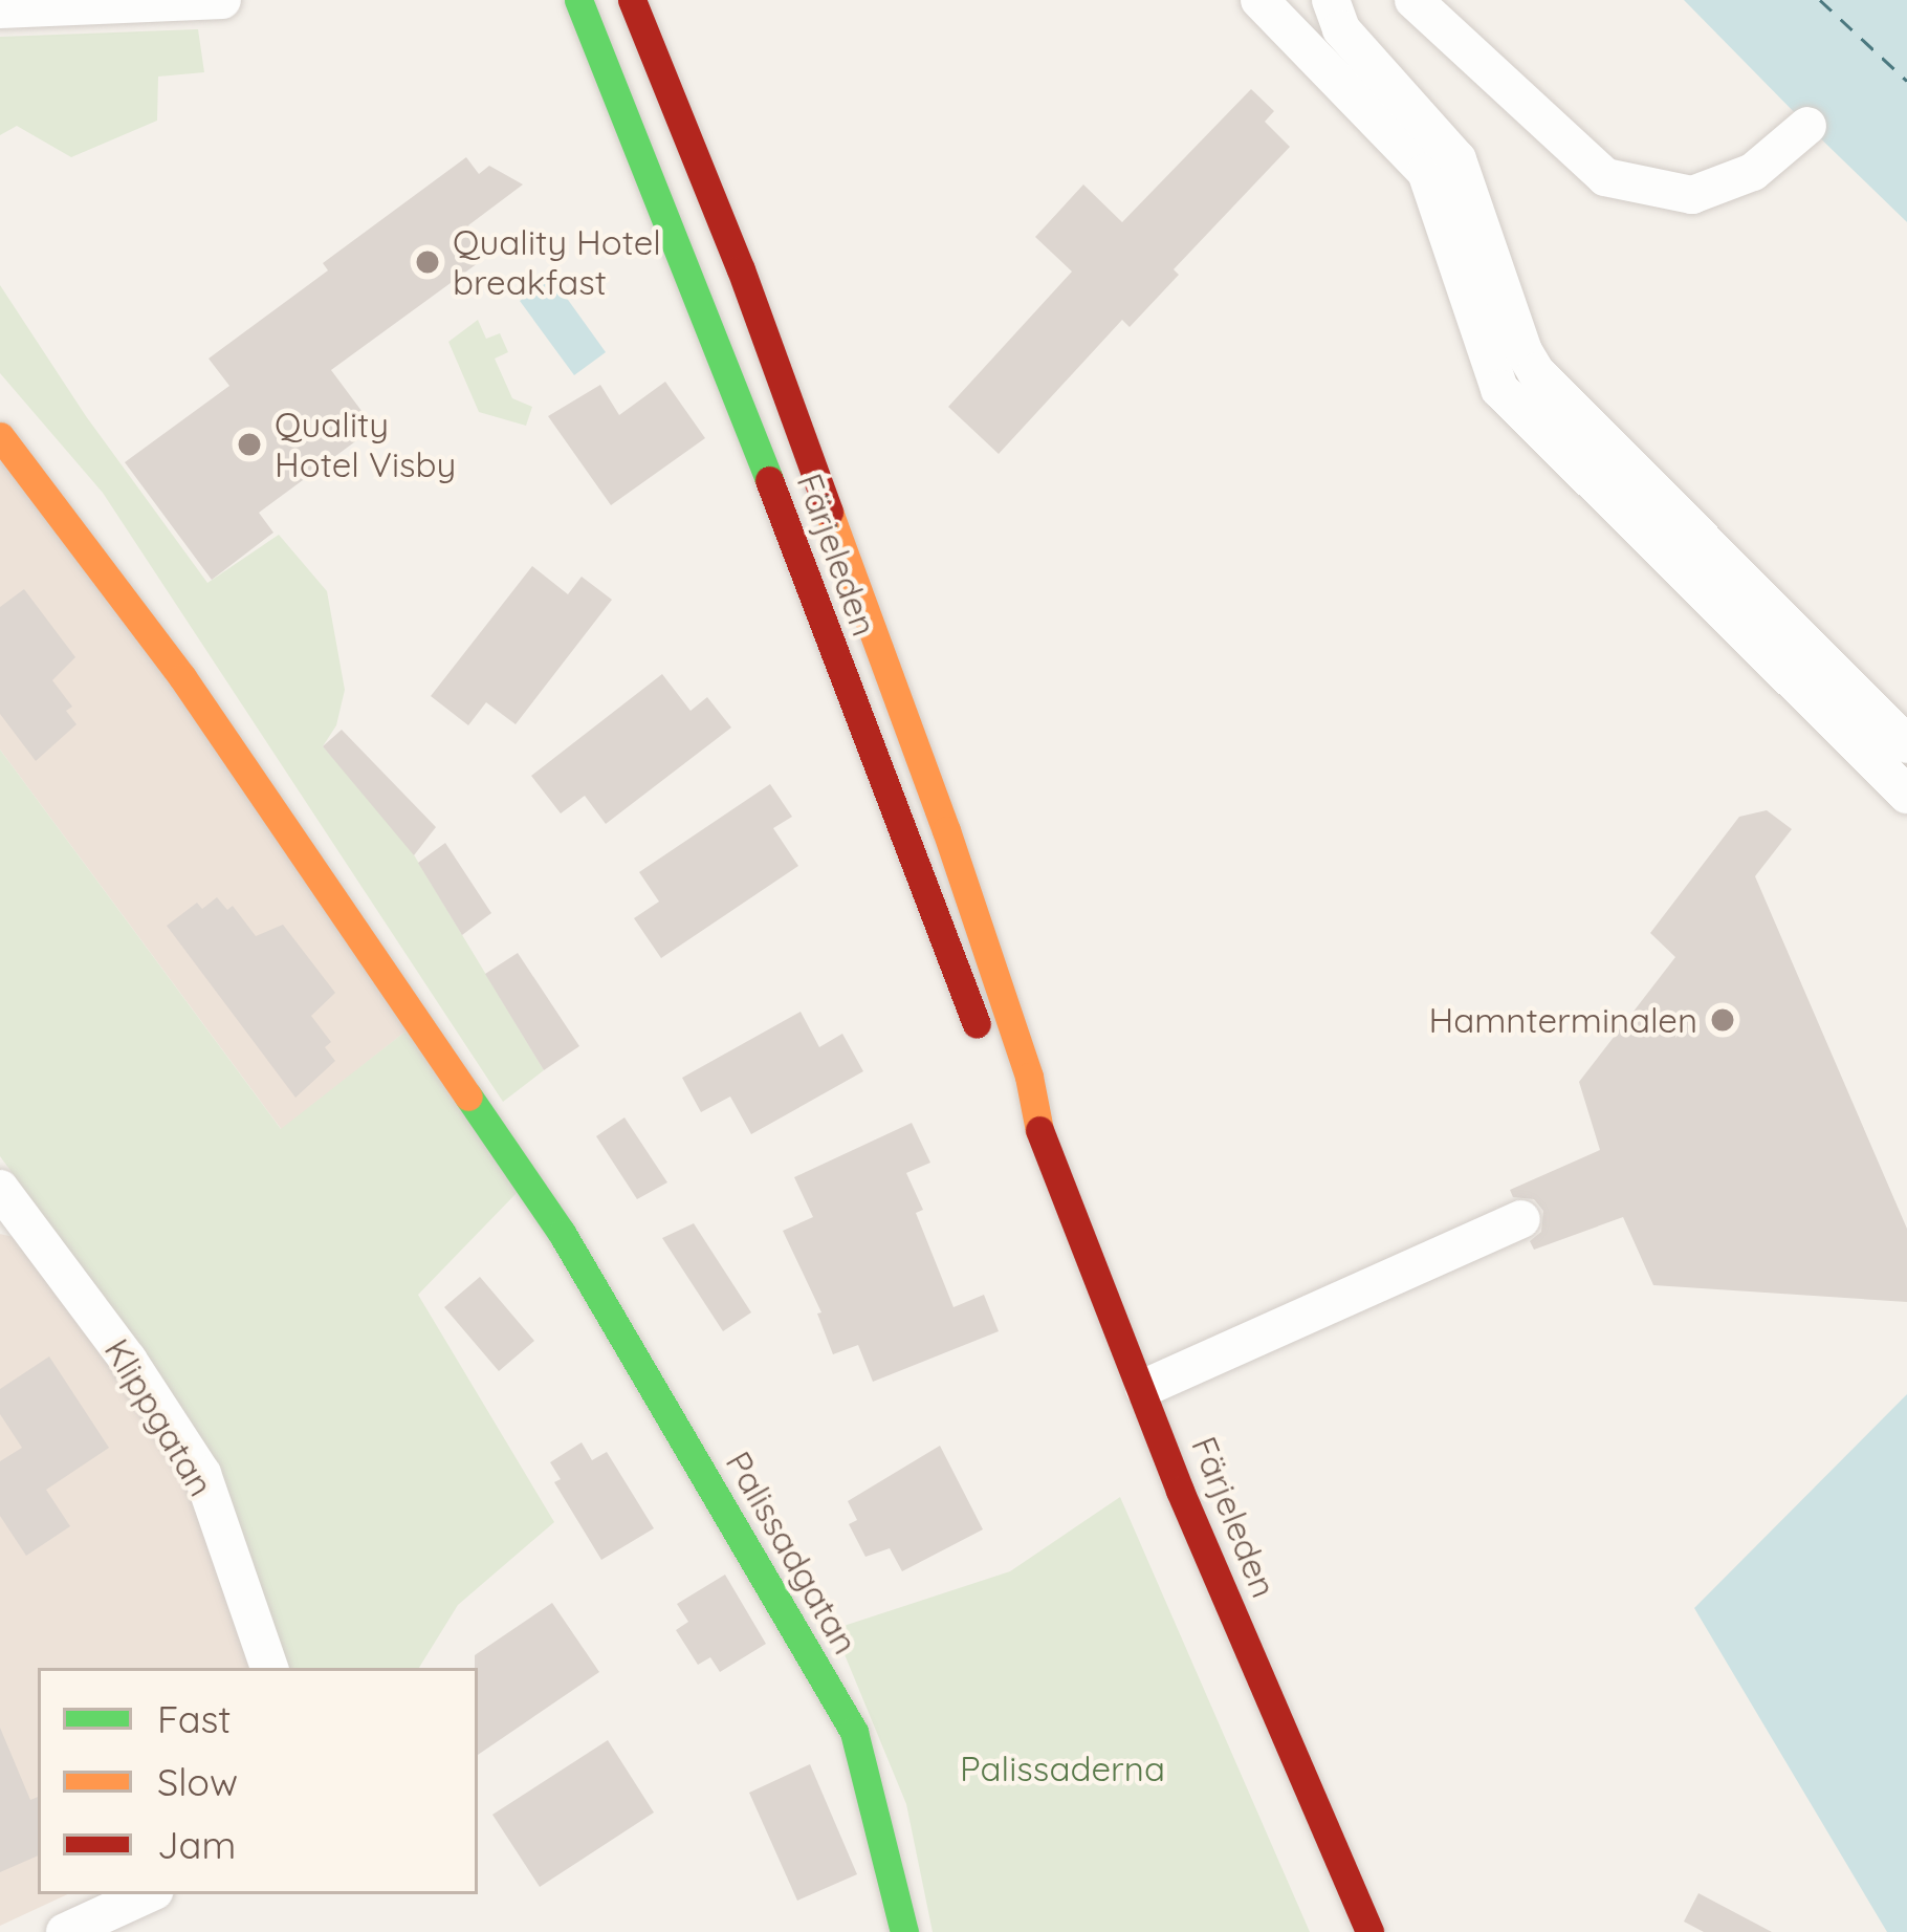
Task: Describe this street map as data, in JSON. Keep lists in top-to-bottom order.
{
  "streets": {
    "street": ["Färjeleden", "Klippgatan", "Palissadgatan"]
  },
  "parks": ["Palissaderna"],
  "places": ["Quality Hotel breakfast", "Quality Hotel Visby", "Hamnterminalen"],
  "legend": ["Fast", "Slow", "Jam"]
}
